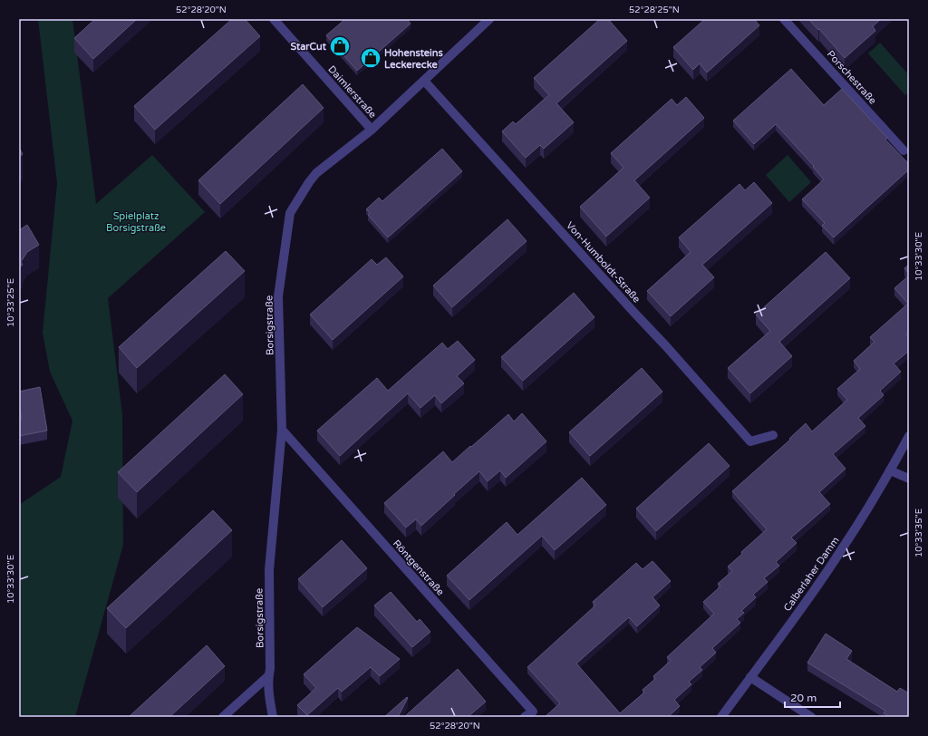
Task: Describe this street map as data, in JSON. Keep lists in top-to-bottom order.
{
  "streets": {
    "street": [
      "Porschestraße",
      "Daimlerstraße",
      "Von-Humboldt-Straße",
      "Borsigstraße",
      "Röntgenstraße",
      "Calberlaher Damm"
    ]
  },
  "crossings": [
    ["Daimlerstraße", "Borsigstraße"],
    ["Von-Humboldt-Straße", "Borsigstraße"],
    ["Borsigstraße", "Röntgenstraße"]
  ],
  "parks": ["Spielplatz Borsigstraße"],
  "places": {
    "shop": ["StarCut", "Hohensteins Leckerecke"]
  },
  "scale_bar": "20 m",
  "coordinates": [
    "52°28'20\"N",
    "52°28'25\"N",
    "10°33'30\"E",
    "10°33'25\"E",
    "10°33'35\"E"
  ]
}
